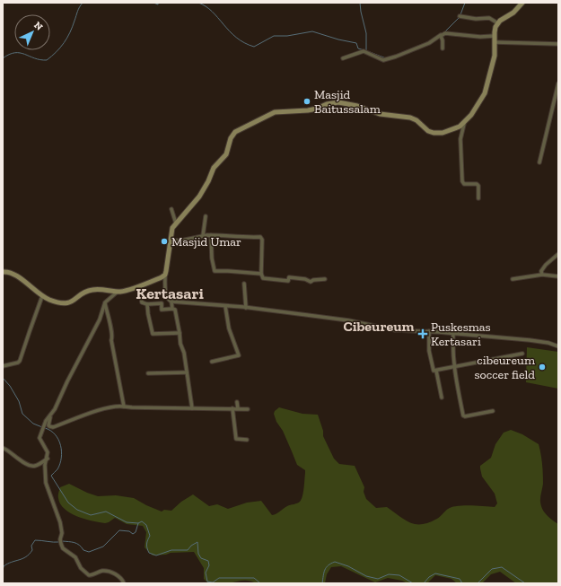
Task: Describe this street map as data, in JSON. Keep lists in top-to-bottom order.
{
  "districts": ["Kertasari", "Cibeureum"],
  "places": {
    "other": ["Masjid Baitussalam", "Masjid Umar", "cibeureum soccer field"],
    "health": ["Puskesmas Kertasari"]
  },
  "north": "top right"
}
